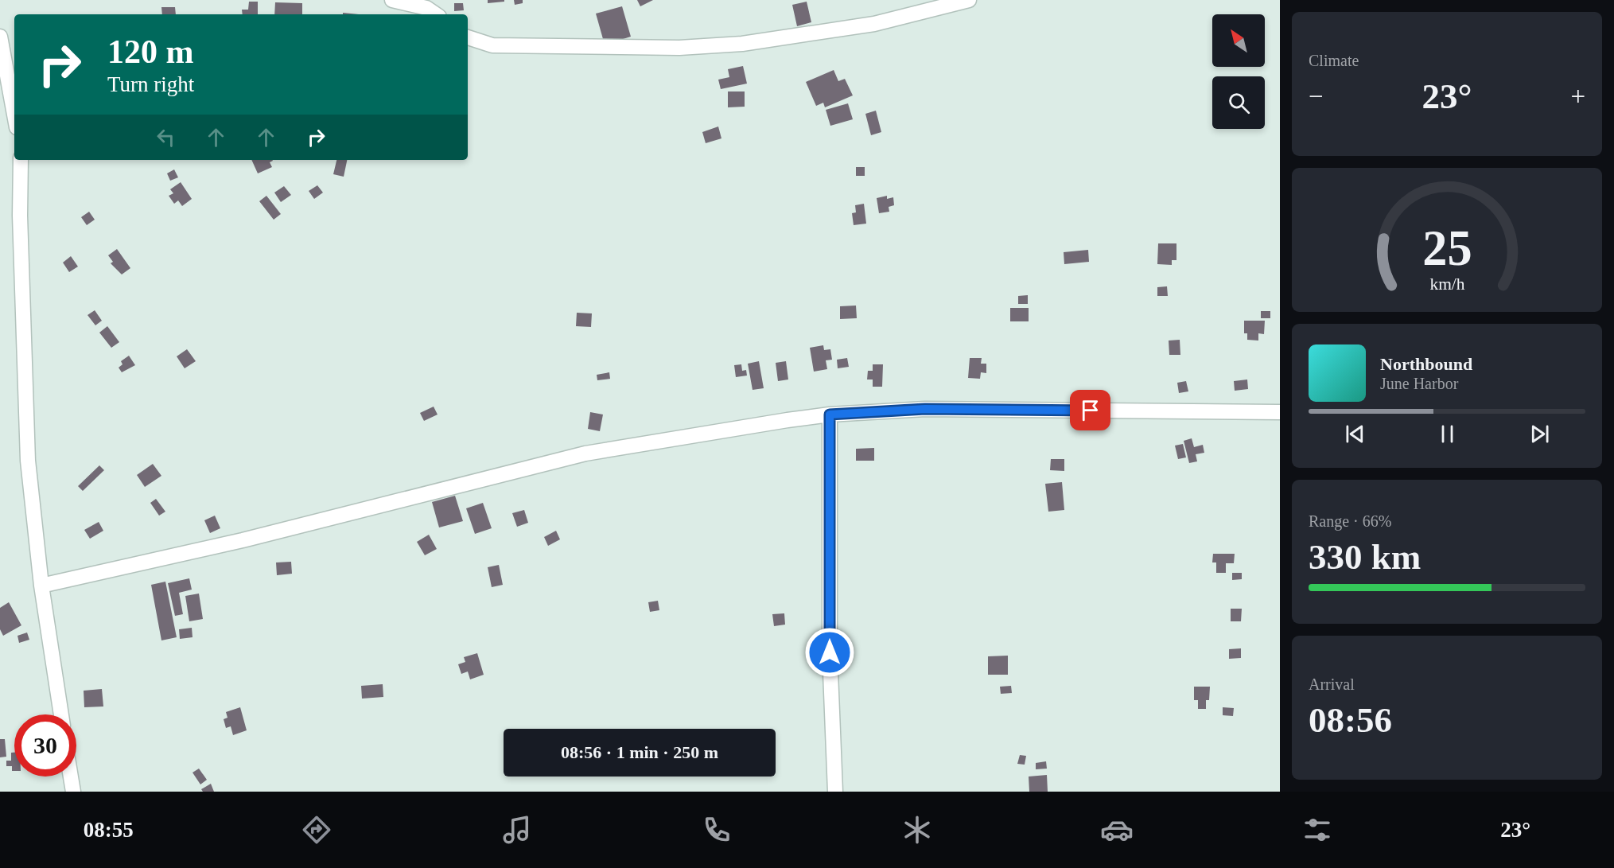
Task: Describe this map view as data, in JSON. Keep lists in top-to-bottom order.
{
  "north": "top left",
  "page": {
    "tile": [
      "Climate",
      ["Range · 66%", "330 km"],
      ["Arrival", "08:56"]
    ],
    "turn": ["120 m", "Turn right"],
    "heat": ["−", "23°", "+"],
    "song": ["Northbound", "June Harbor"],
    "limit": "30",
    "trip": "08:56 · 1 min · 250 m",
    "tabs": ["08:55", "23°"],
    "gauge": ["25", "km/h"]
  }
}
